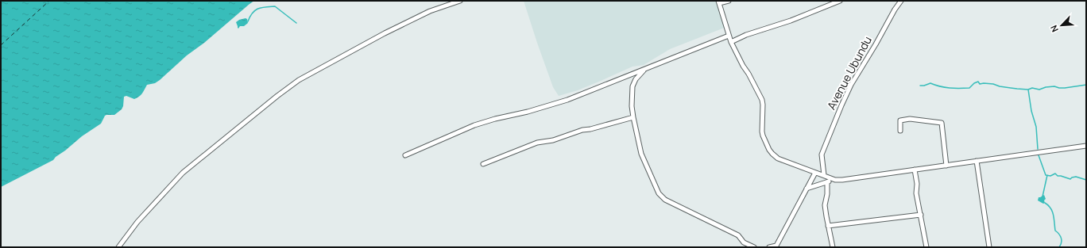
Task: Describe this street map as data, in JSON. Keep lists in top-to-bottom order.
{
  "streets": {
    "street": ["Avenue Ubundu"]
  },
  "north": "bottom left"
}
